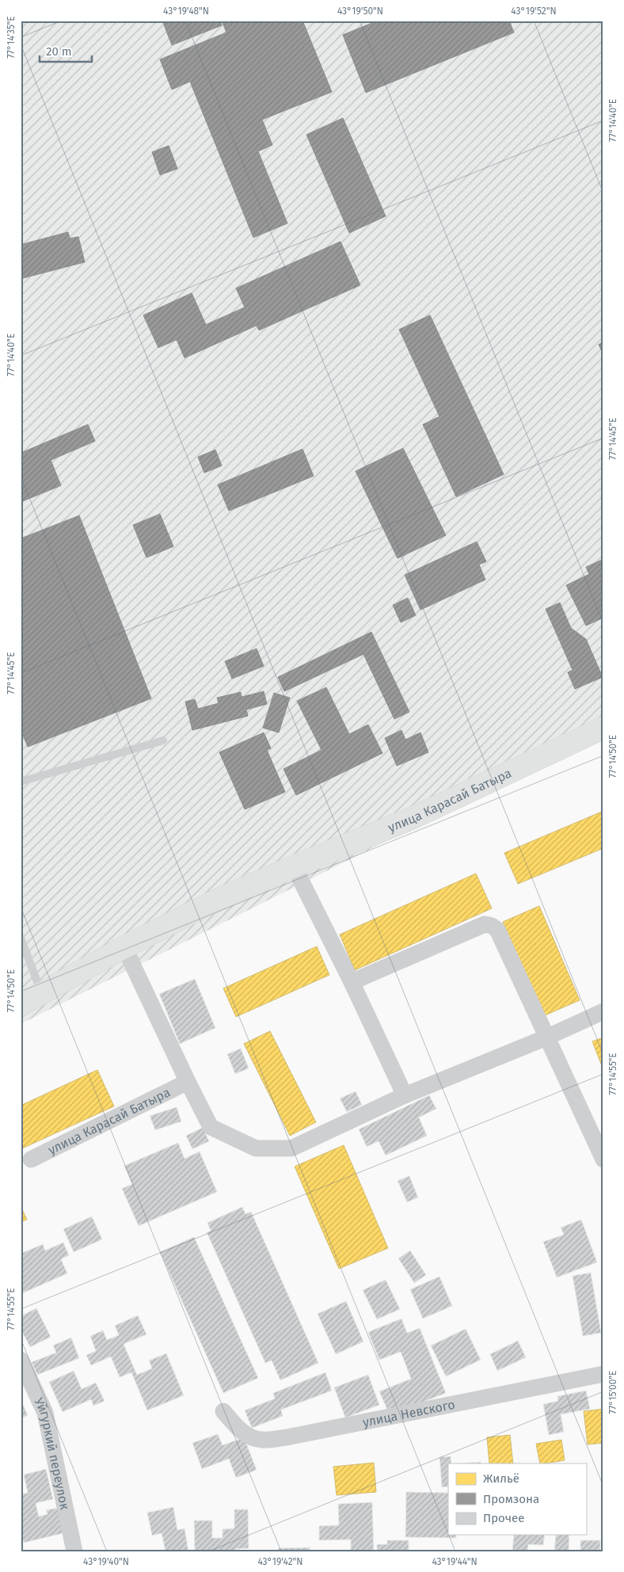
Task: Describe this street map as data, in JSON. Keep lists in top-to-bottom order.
{
  "streets": {
    "main road": ["улица Карасай Батыра"],
    "street": ["улица Невского", "Уйгуркий переулок"]
  },
  "legend": ["Жильё", "Промзона", "Прочее"],
  "scale_bar": "20 m",
  "coordinates": [
    "43°19'48\"N",
    "43°19'50\"N",
    "43°19'52\"N",
    "77°14'35\"E",
    "77°14'40\"E",
    "77°14'45\"E",
    "77°14'50\"E",
    "77°14'55\"E",
    "77°15'00\"E",
    "43°19'40\"N",
    "43°19'42\"N",
    "43°19'44\"N"
  ]
}
